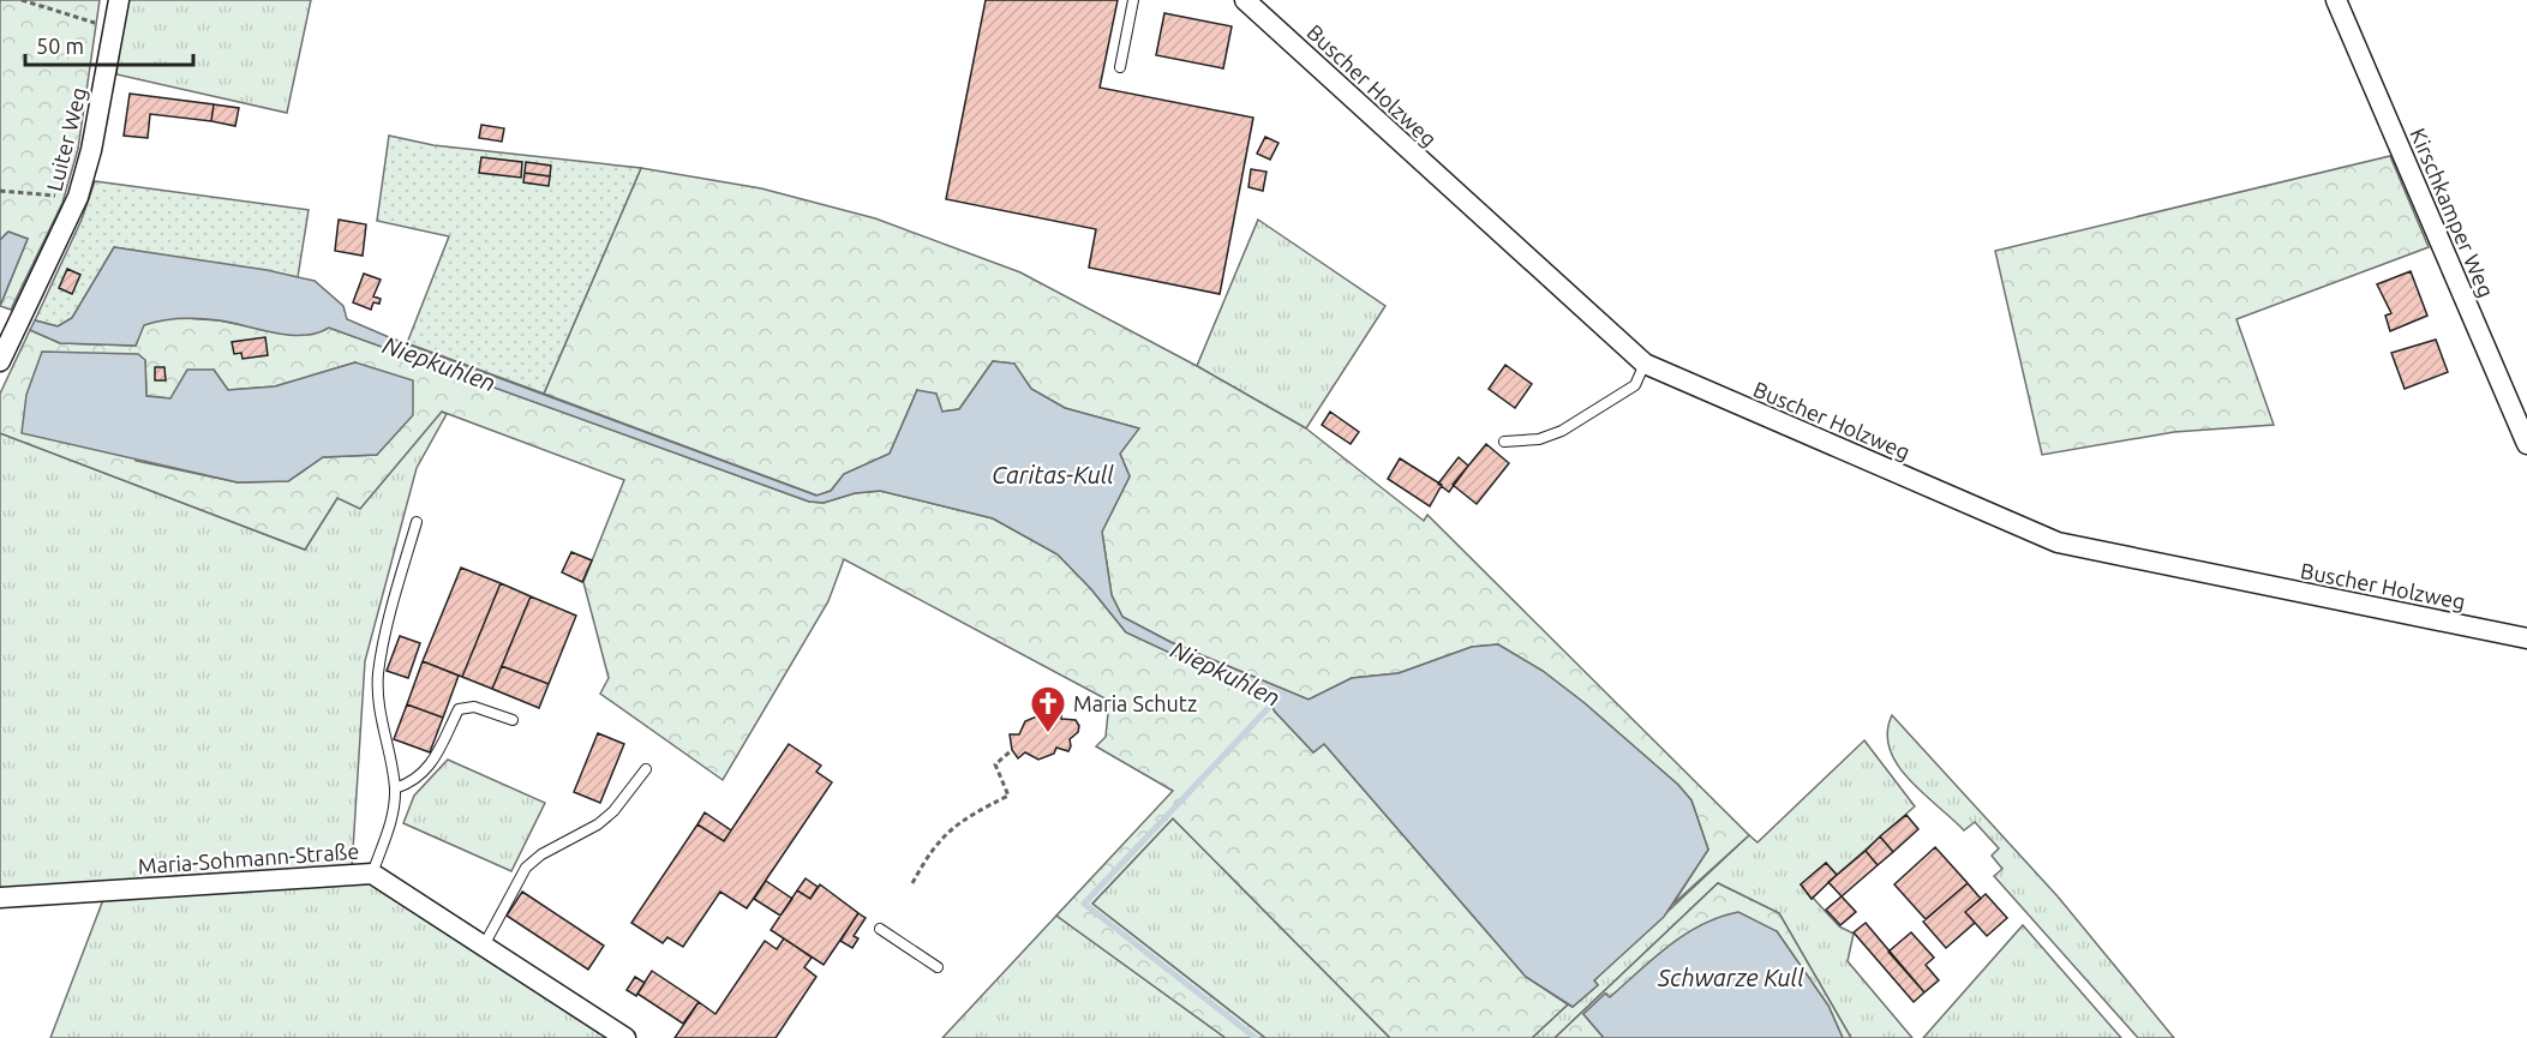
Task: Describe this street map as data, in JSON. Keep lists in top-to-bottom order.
{
  "streets": {
    "street": [
      "Buscher Holzweg",
      "Luiter Weg",
      "Kirschkamper Weg",
      "Maria-Sohmann-Straße"
    ]
  },
  "water": ["Niepkuhlen", "Caritas-Kull", "Schwarze Kull"],
  "places": {
    "church": ["Maria Schutz"]
  },
  "scale_bar": "50 m"
}
